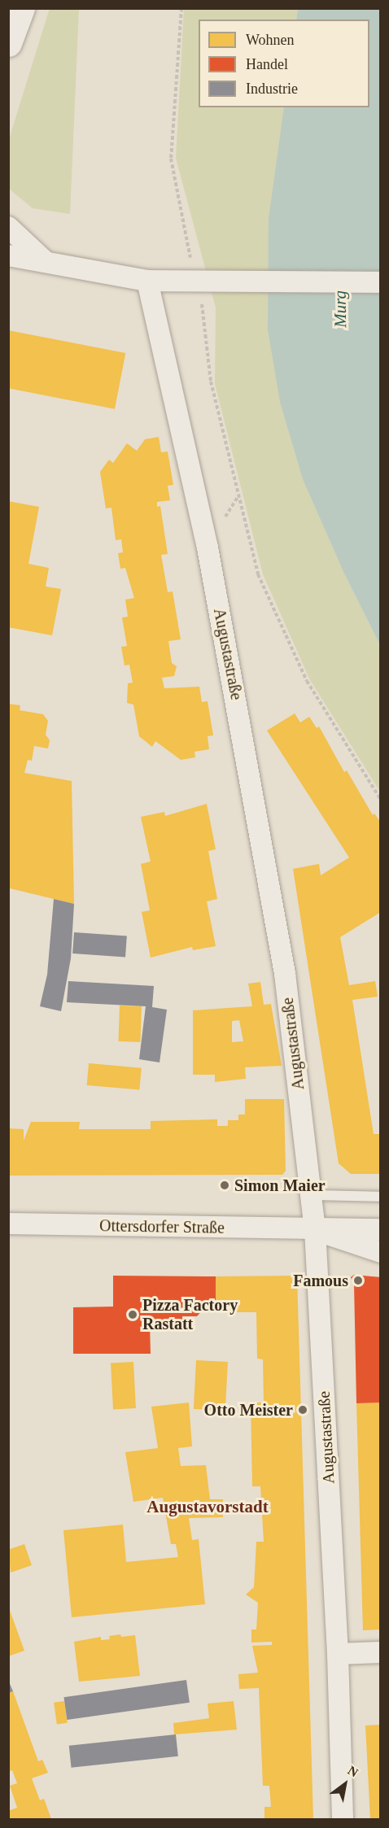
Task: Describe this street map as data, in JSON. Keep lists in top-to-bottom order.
{
  "streets": {
    "street": ["Augustastraße", "Ottersdorfer Straße"]
  },
  "crossings": [
    ["Augustastraße", "Ottersdorfer Straße"]
  ],
  "districts": ["Augustavorstadt"],
  "water": ["Murg"],
  "places": [
    "Simon Maier",
    "Famous",
    "Pizza Factory Rastatt",
    "Otto Meister"
  ],
  "legend": ["Wohnen", "Handel", "Industrie"],
  "north": "top right"
}
